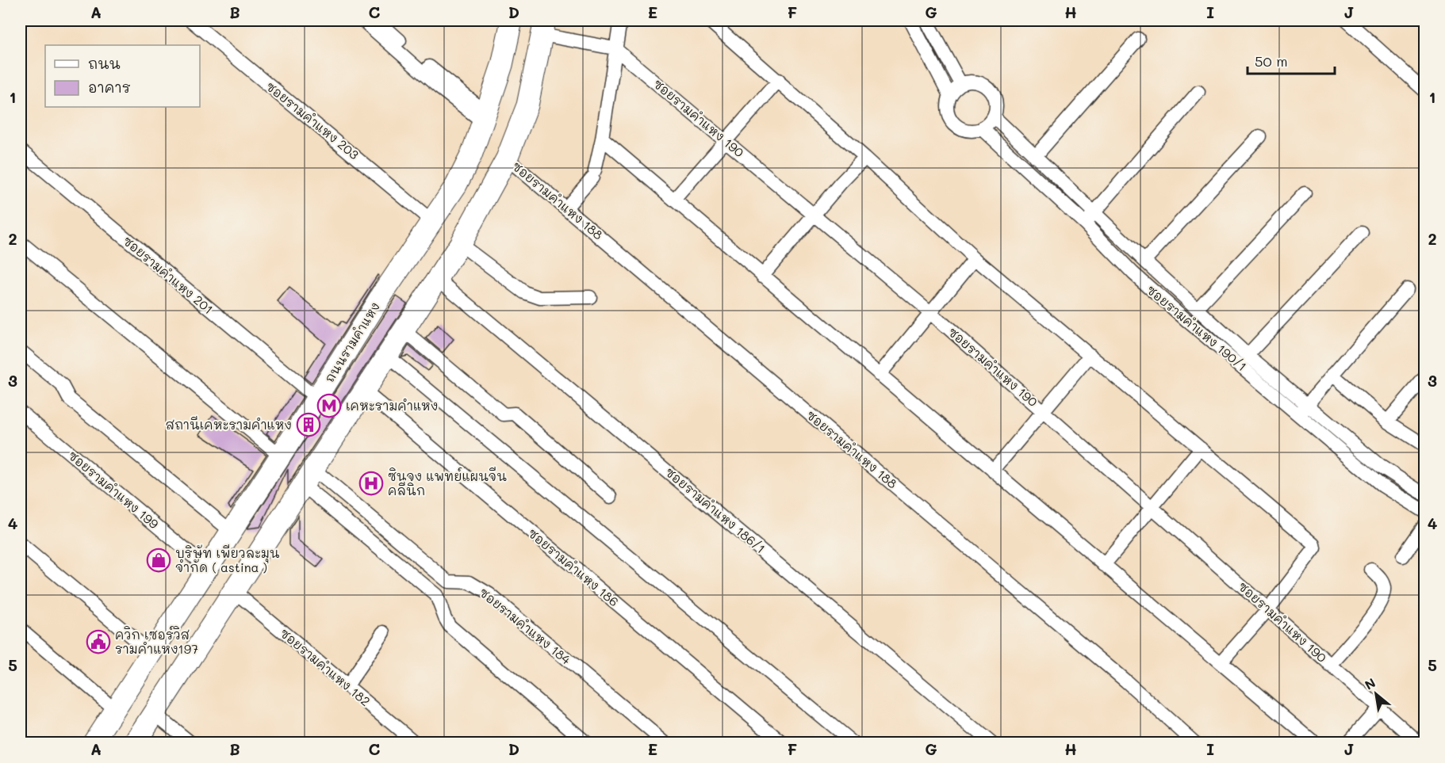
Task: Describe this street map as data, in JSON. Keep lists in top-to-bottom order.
{
  "streets": {
    "main road": ["ถนนรามคำแหง"],
    "street": [
      "ซอยรามคำแหง 190",
      "ซอยรามคำแหง 203",
      "ซอยรามคำแหง 188",
      "ซอยรามคำแหง 201",
      "ซอยรามคำแหง 190/1",
      "ซอยรามคำแหง 199",
      "ซอยรามคำแหง 186/1",
      "ซอยรามคำแหง 186",
      "ซอยรามคำแหง 184",
      "ซอยรามคำแหง 182"
    ]
  },
  "crossings": [
    ["ซอยรามคำแหง 203", "ถนนรามคำแหง"],
    ["ซอยรามคำแหง 201", "ถนนรามคำแหง"],
    ["ถนนรามคำแหง", "ซอยรามคำแหง 199"]
  ],
  "places": {
    "metro station": ["เคหะรามคำแหง"],
    "building": ["สถานีเคหะรามคำแหง"],
    "hospital": ["ซินจง แพทย์แผนจีน คลีนิก"],
    "shop": ["บริษัท เพียวละมุน จำกัด ( astina )"],
    "public building": ["ควิก เซอร์วิส รามคำแหง197"]
  },
  "legend": ["ถนน", "อาคาร"],
  "scale_bar": "50 m",
  "north": "top left",
  "grid": {
    "columns": [
      "A",
      "B",
      "C",
      "D",
      "E",
      "F",
      "G",
      "H",
      "I",
      "J"
    ],
    "rows": [
      "1",
      "2",
      "3",
      "4",
      "5"
    ]
  }
}
